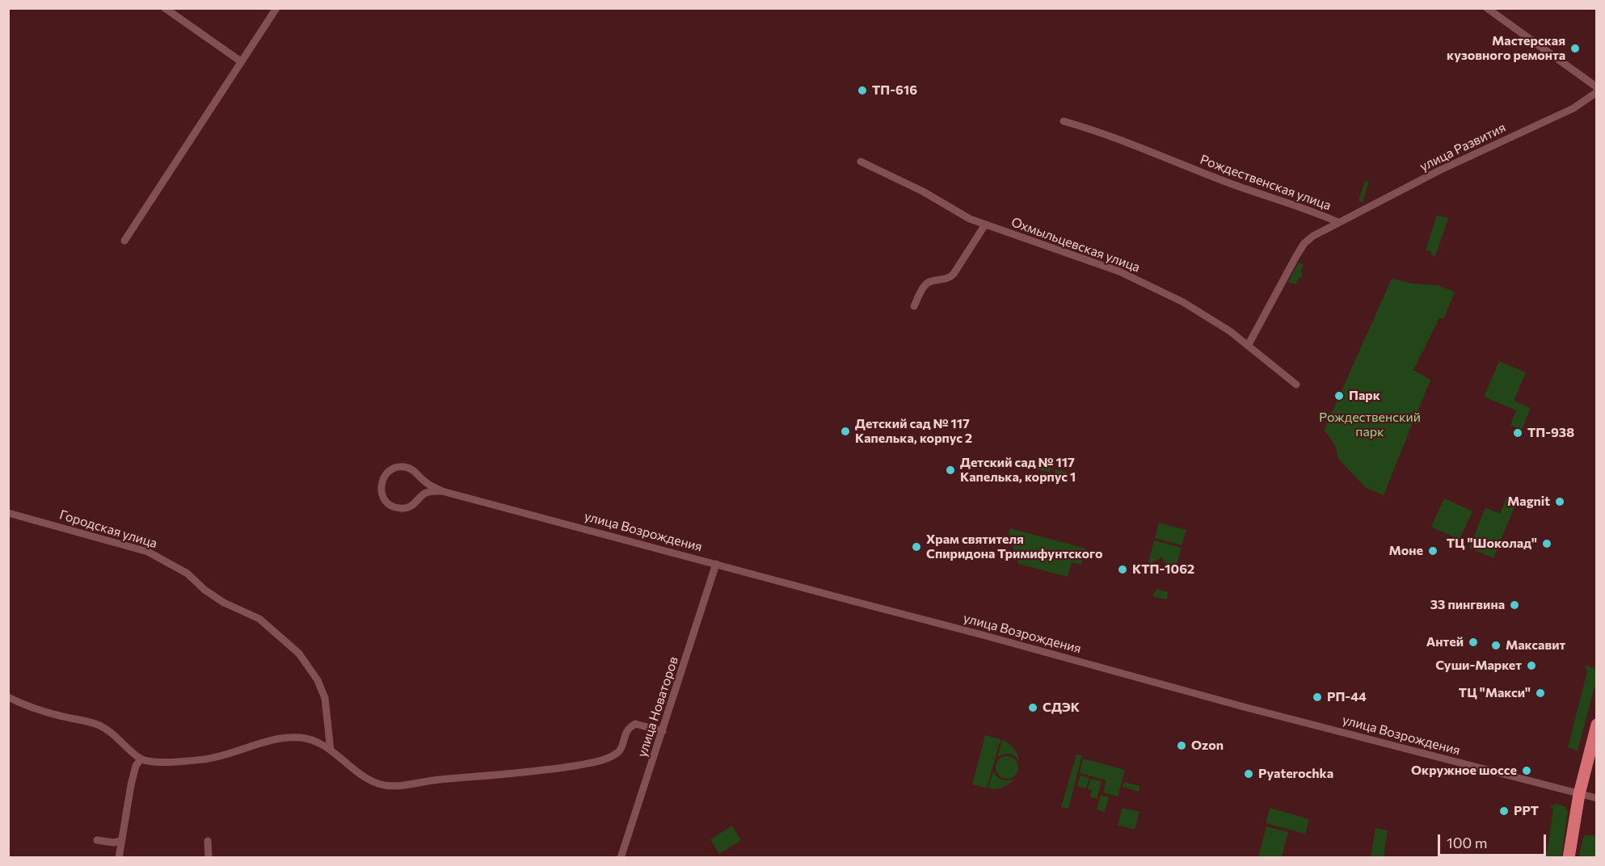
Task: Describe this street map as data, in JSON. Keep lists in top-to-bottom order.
{
  "streets": {
    "street": [
      "улица Развития",
      "Рождественская улица",
      "Охмыльцевская улица",
      "Городская улица",
      "улица Возрождения",
      "улица Новаторов"
    ]
  },
  "crossings": [
    ["улица Развития", "Рождественская улица"],
    ["Рождественская улица", "Охмыльцевская улица"],
    ["улица Возрождения", "улица Новаторов"]
  ],
  "parks": ["Рождественский парк"],
  "places": [
    "Мастерская кузовного ремонта",
    "ТП-616",
    "Парк",
    "Детский сад № 117 Капелька, корпус 2",
    "ТП-938",
    "Детский сад № 117 Капелька, корпус 1",
    "Magnit",
    "ТЦ \"Шоколад\"",
    "Храм святителя Спиридона Тримифунтского",
    "Моне",
    "КТП-1062",
    "33 пингвина",
    "Антей",
    "Максавит",
    "Суши-Маркет",
    "ТЦ \"Макси\"",
    "РП-44",
    "СДЭК",
    "Ozon",
    "Окружное шоссе",
    "Pyaterochka",
    "РРТ"
  ],
  "scale_bar": "100 m"
}
